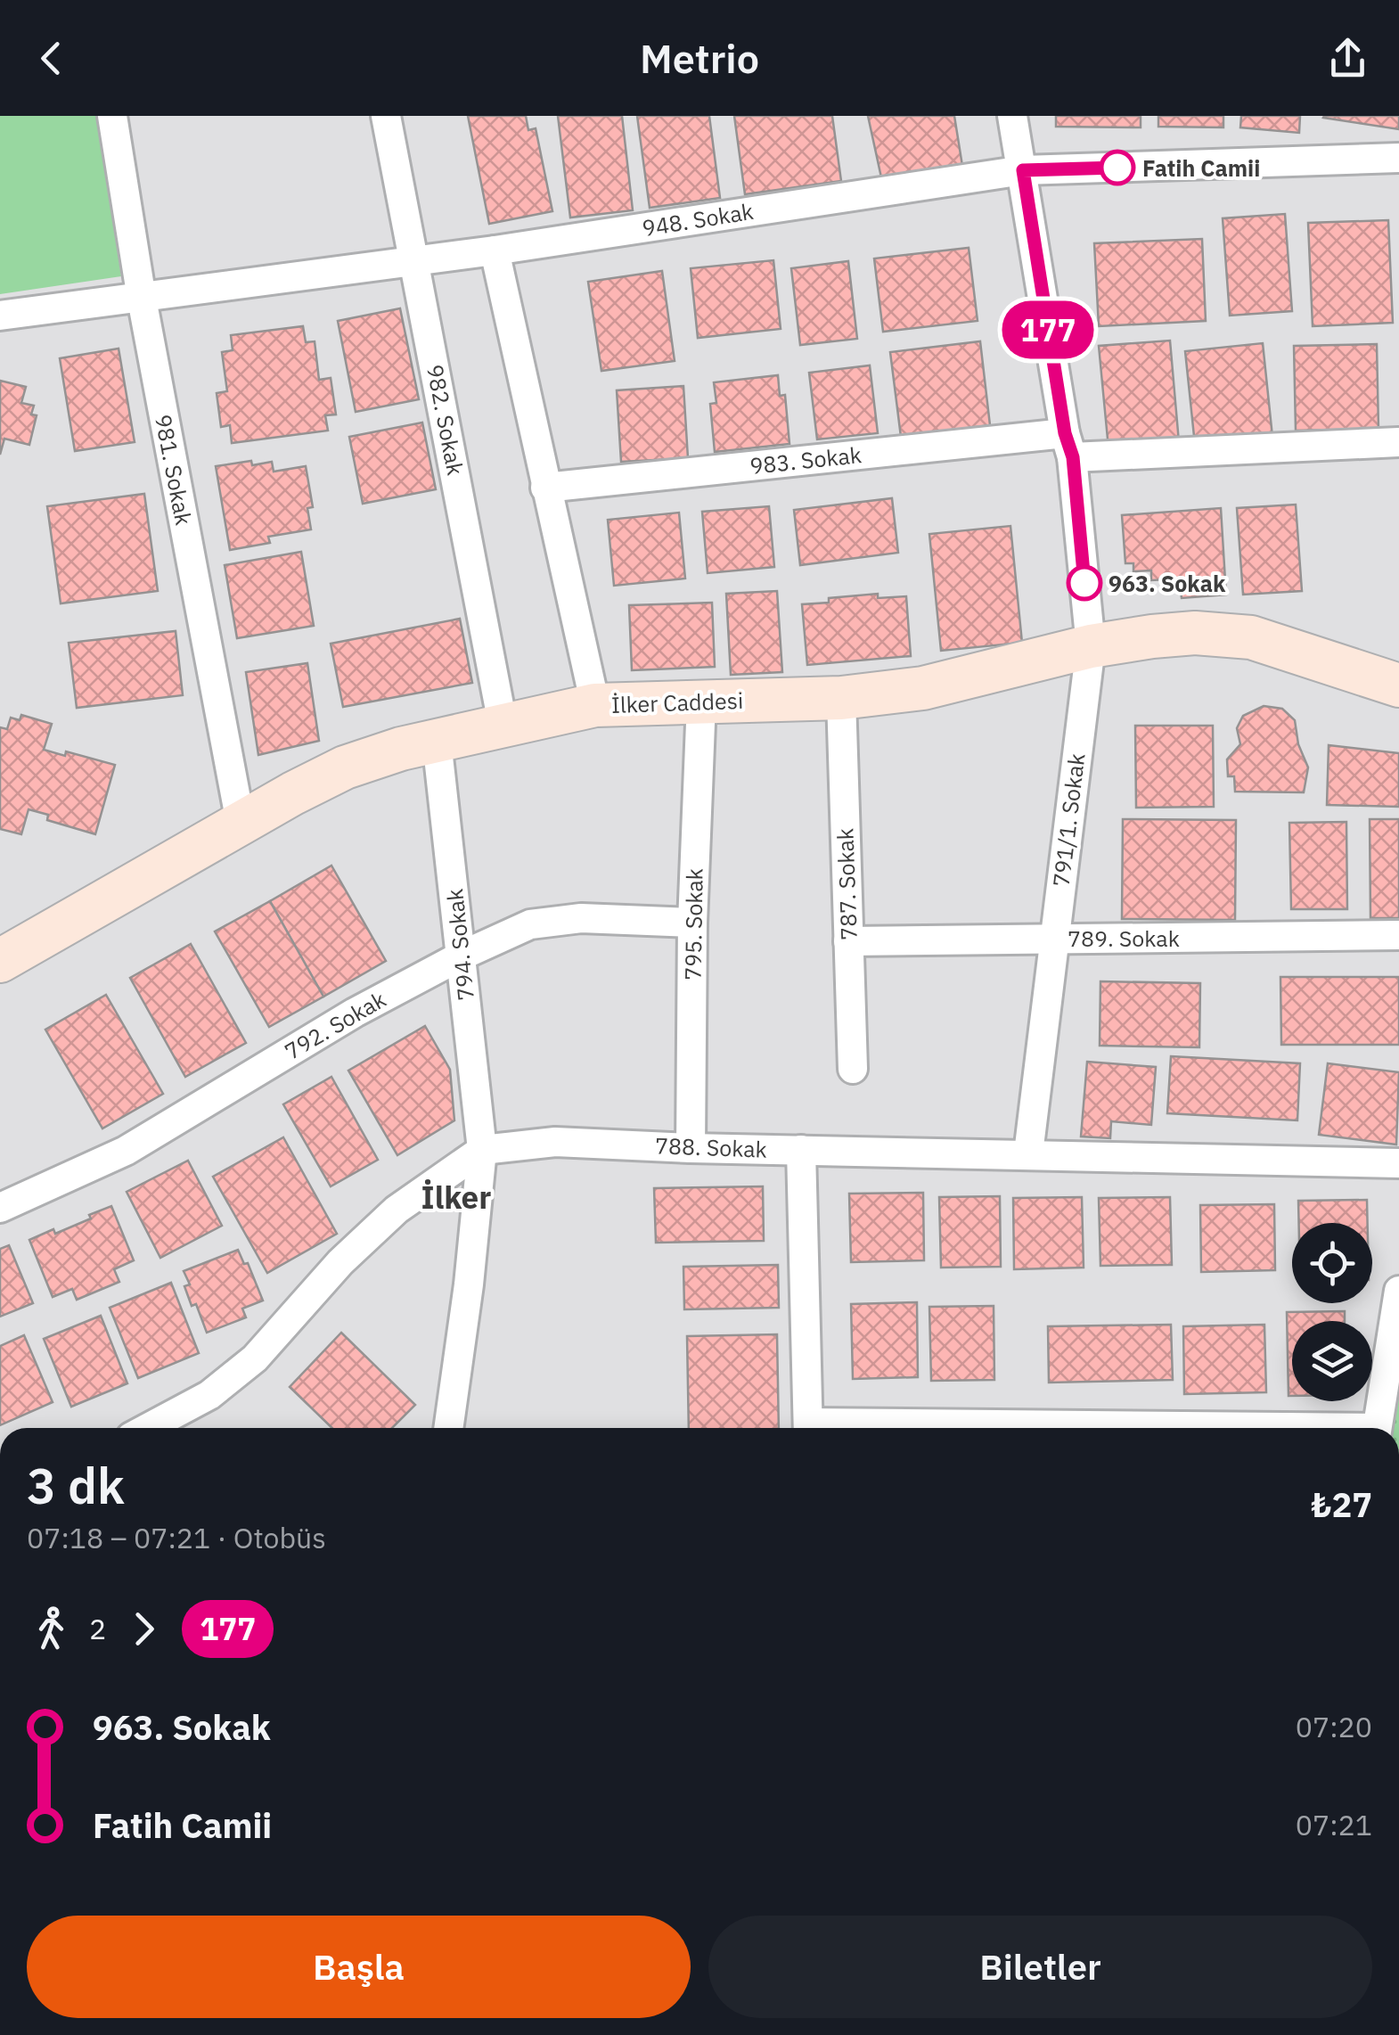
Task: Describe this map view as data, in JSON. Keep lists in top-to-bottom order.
{
  "streets": {
    "main road": ["İlker Caddesi"],
    "street": [
      "948. Sokak",
      "982. Sokak",
      "983. Sokak",
      "981. Sokak",
      "791/1. Sokak",
      "787. Sokak",
      "795. Sokak",
      "789. Sokak",
      "794. Sokak",
      "792. Sokak",
      "788. Sokak"
    ]
  },
  "crossings": [
    ["948. Sokak", "982. Sokak"],
    ["948. Sokak", "981. Sokak"],
    ["982. Sokak", "İlker Caddesi"],
    ["981. Sokak", "İlker Caddesi"],
    ["İlker Caddesi", "791/1. Sokak"],
    ["İlker Caddesi", "787. Sokak"],
    ["İlker Caddesi", "795. Sokak"],
    ["İlker Caddesi", "794. Sokak"],
    ["791/1. Sokak", "789. Sokak"],
    ["791/1. Sokak", "788. Sokak"],
    ["787. Sokak", "789. Sokak"],
    ["795. Sokak", "792. Sokak"],
    ["795. Sokak", "788. Sokak"],
    ["794. Sokak", "792. Sokak"],
    ["794. Sokak", "788. Sokak"]
  ],
  "districts": ["İlker"],
  "places": ["Fatih Camii", "963. Sokak"],
  "lines": ["bus line 177"],
  "page": {
    "header": "Metrio",
    "on_map": "177",
    "heading": ["3 dk", "07:18 – 07:21 · Otobüs", "₺27"],
    "legs": ["2", "177"],
    "list": [
      {
        "name": "963. Sokak",
        "value": "07:20"
      },
      {
        "name": "Fatih Camii",
        "value": "07:21"
      }
    ],
    "buttons": ["Başla", "Biletler"]
  }
}
